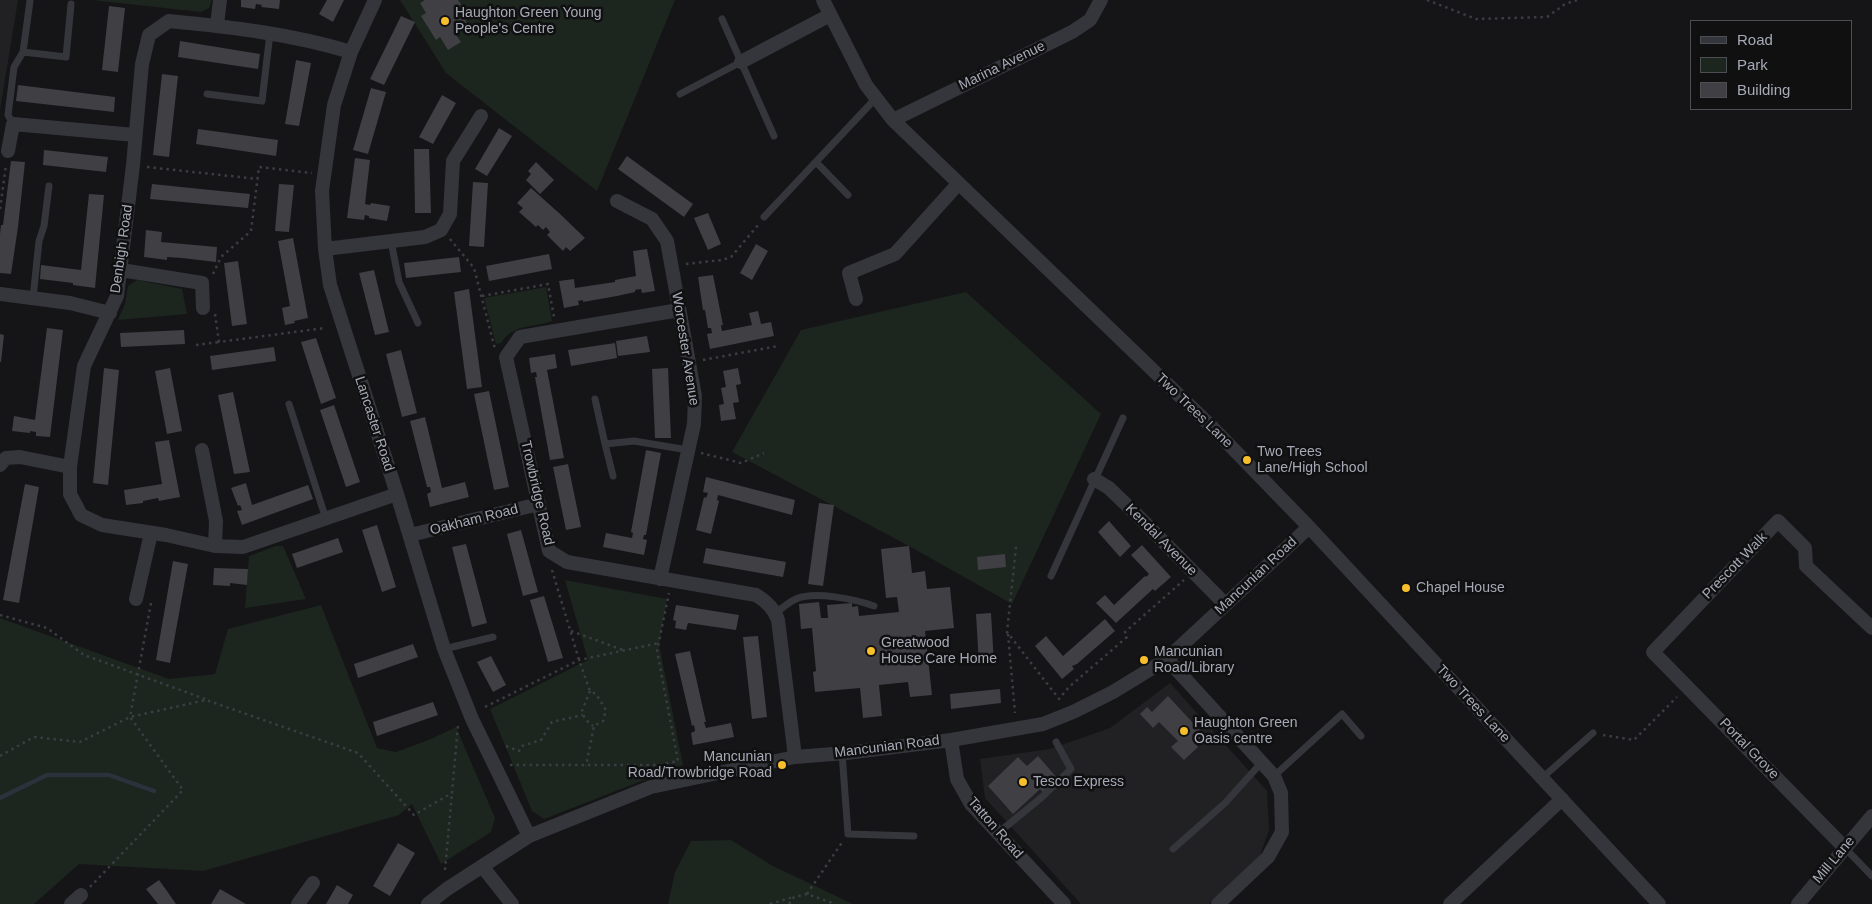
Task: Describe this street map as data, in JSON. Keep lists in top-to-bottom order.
{
  "streets": {
    "street": [
      "Marina Avenue",
      "Denbigh Road",
      "Worcester Avenue",
      "Two Trees Lane",
      "Lancaster Road",
      "Trowbridge Road",
      "Oakham Road",
      "Kendal Avenue",
      "Prescott Walk",
      "Mancunian Road",
      "Portal Grove",
      "Tatton Road",
      "Mill Lane"
    ]
  },
  "crossings": [
    ["Marina Avenue", "Two Trees Lane"],
    ["Denbigh Road", "Lancaster Road"],
    ["Worcester Avenue", "Trowbridge Road"],
    ["Two Trees Lane", "Mancunian Road"],
    ["Lancaster Road", "Oakham Road"],
    ["Lancaster Road", "Mancunian Road"],
    ["Trowbridge Road", "Oakham Road"],
    ["Kendal Avenue", "Mancunian Road"],
    ["Prescott Walk", "Portal Grove"],
    ["Mancunian Road", "Tatton Road"],
    ["Portal Grove", "Mill Lane"]
  ],
  "places": [
    "Haughton Green Young People's Centre",
    "Two Trees Lane/High School",
    "Chapel House",
    "Greatwood House Care Home",
    "Mancunian Road/Library",
    "Haughton Green Oasis centre",
    "Mancunian Road/Trowbridge Road",
    "Tesco Express"
  ],
  "legend": ["Road", "Park", "Building"]
}
